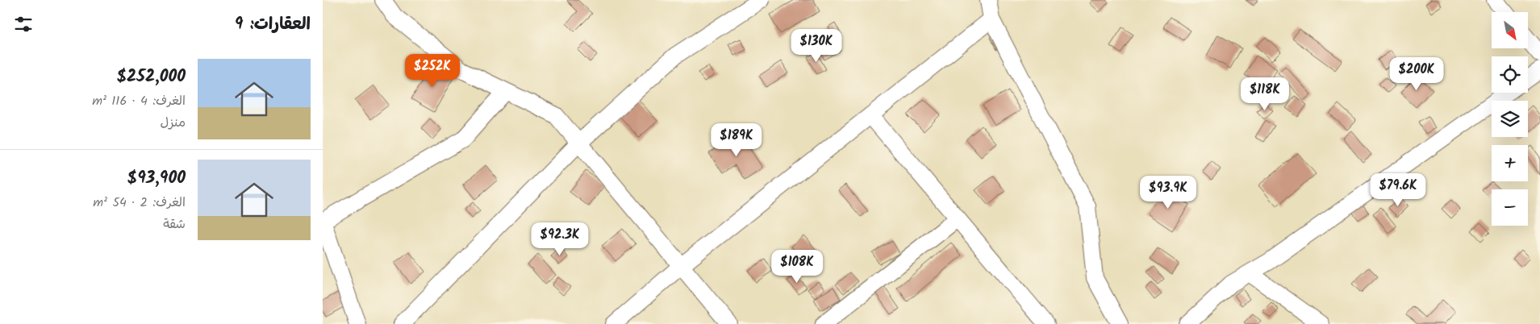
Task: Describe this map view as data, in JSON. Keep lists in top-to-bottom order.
{
  "north": "bottom right",
  "page": {
    "heading": "العقارات: 9",
    "map_buttons": ["+", "−"],
    "price": [
      "$130K",
      "$252K",
      "$200K",
      "$118K",
      "$189K",
      "$79.6K",
      "$93.9K",
      "$92.3K",
      "$108K"
    ],
    "list": [
      {
        "name": "$252,000",
        "note": "الغرف: 4 · 116 m² · منزل"
      },
      {
        "name": "$93,900",
        "note": "الغرف: 2 · 54 m² · شقة"
      }
    ]
  }
}
